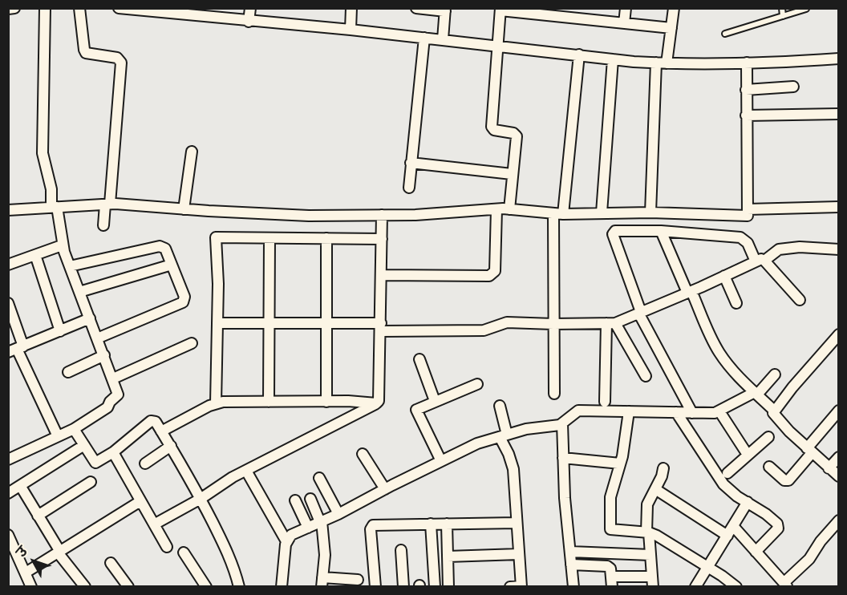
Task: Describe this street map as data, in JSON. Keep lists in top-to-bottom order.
{
  "north": "top left"
}
